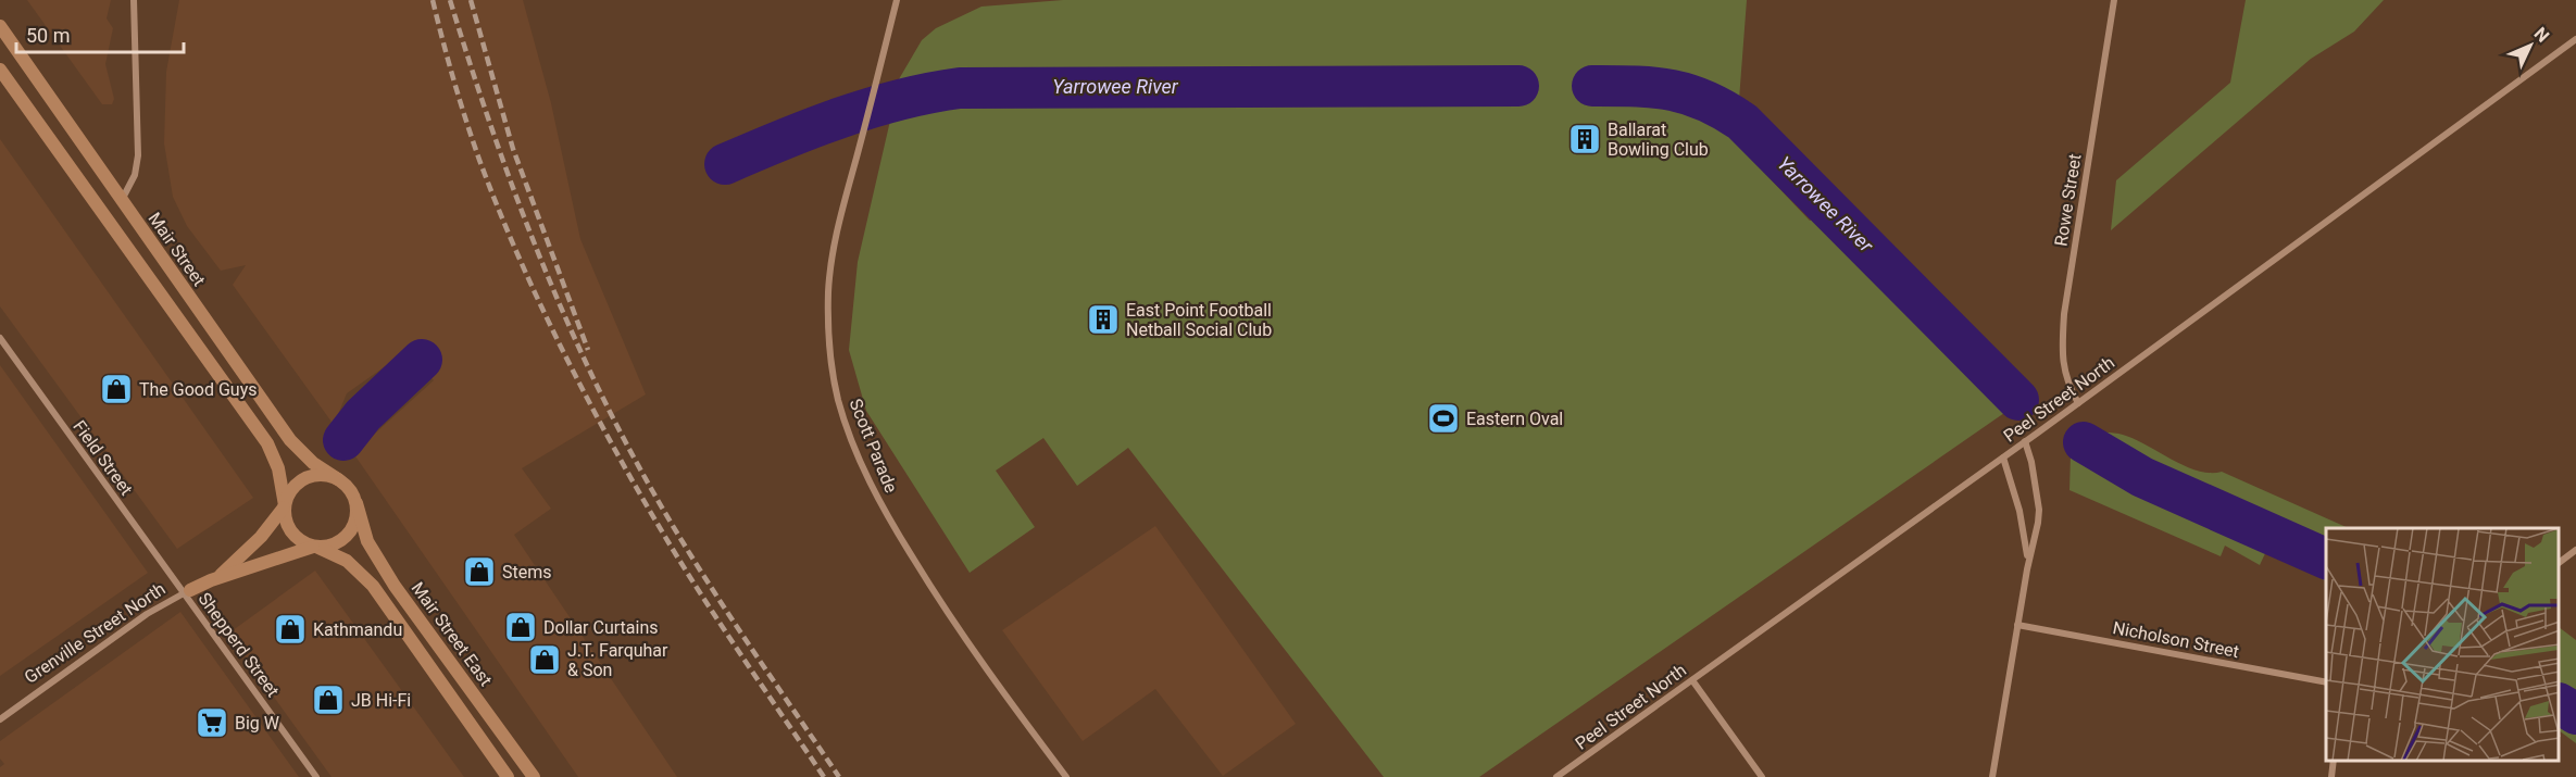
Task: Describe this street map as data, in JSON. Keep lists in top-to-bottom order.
{
  "streets": {
    "main road": ["Mair Street", "Grenville Street North", "Mair Street East"],
    "street": [
      "Rowe Street",
      "Peel Street North",
      "Scott Parade",
      "Field Street",
      "Nicholson Street",
      "Shepperd Street"
    ]
  },
  "crossings": [
    ["Rowe Street", "Peel Street North"],
    ["Mair Street", "Grenville Street North"],
    ["Mair Street", "Mair Street East"],
    ["Field Street", "Grenville Street North"],
    ["Field Street", "Shepperd Street"],
    ["Grenville Street North", "Mair Street East"],
    ["Grenville Street North", "Shepperd Street"]
  ],
  "water": ["Yarrowee River"],
  "places": {
    "building": ["Ballarat Bowling Club", "East Point Football Netball Social Club"],
    "shop": [
      "The Good Guys",
      "Stems",
      "Dollar Curtains",
      "Kathmandu",
      "J.T. Farquhar & Son",
      "JB Hi-Fi"
    ],
    "sports": ["Eastern Oval"],
    "supermarket": ["Big W"]
  },
  "scale_bar": "50 m",
  "north": "top right"
}
